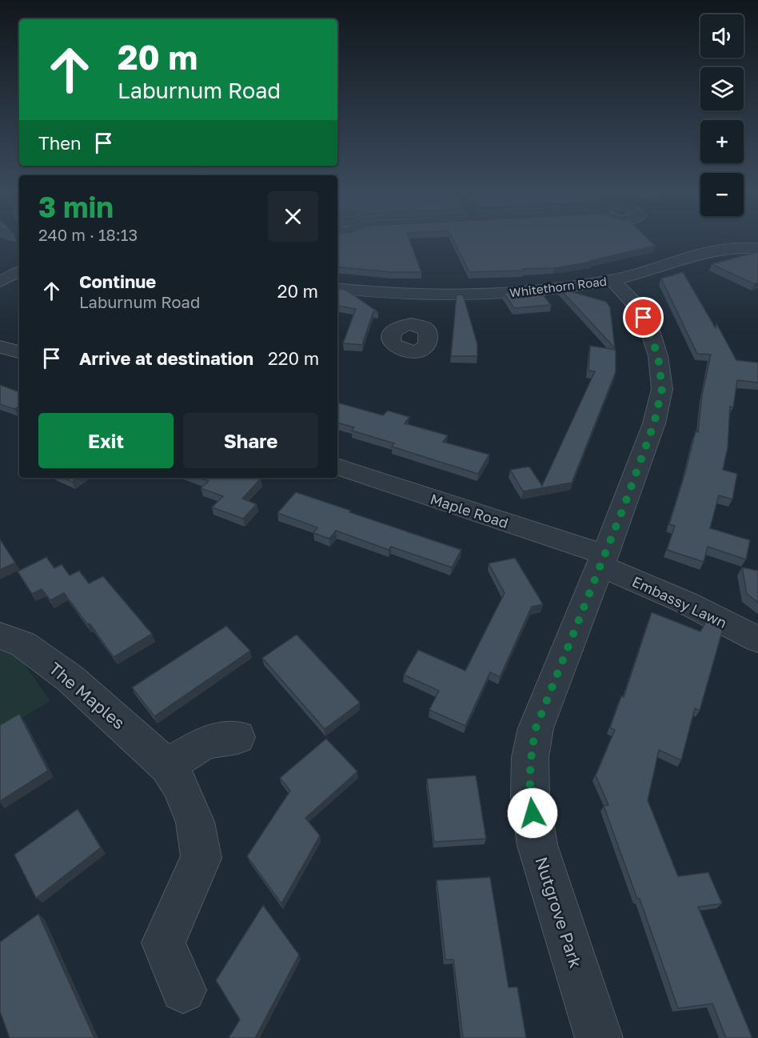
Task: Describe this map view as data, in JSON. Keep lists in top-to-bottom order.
{
  "streets": {
    "street": [
      "Whitethorn Road",
      "Maple Road",
      "Embassy Lawn",
      "The Maples",
      "Nutgrove Park"
    ]
  },
  "crossings": [
    ["Whitethorn Road", "Nutgrove Park"],
    ["Maple Road", "Embassy Lawn"],
    ["Maple Road", "Nutgrove Park"],
    ["Embassy Lawn", "Nutgrove Park"]
  ],
  "page": {
    "map_buttons": ["+", "−"],
    "turn": ["20 m", "Laburnum Road"],
    "then": "Then",
    "heading": ["3 min", "240 m · 18:13"],
    "list": [
      {
        "name": "Continue",
        "note": "Laburnum Road",
        "value": "20 m"
      },
      {
        "name": "Arrive at destination",
        "value": "220 m"
      }
    ],
    "buttons": ["Exit", "Share"]
  }
}
